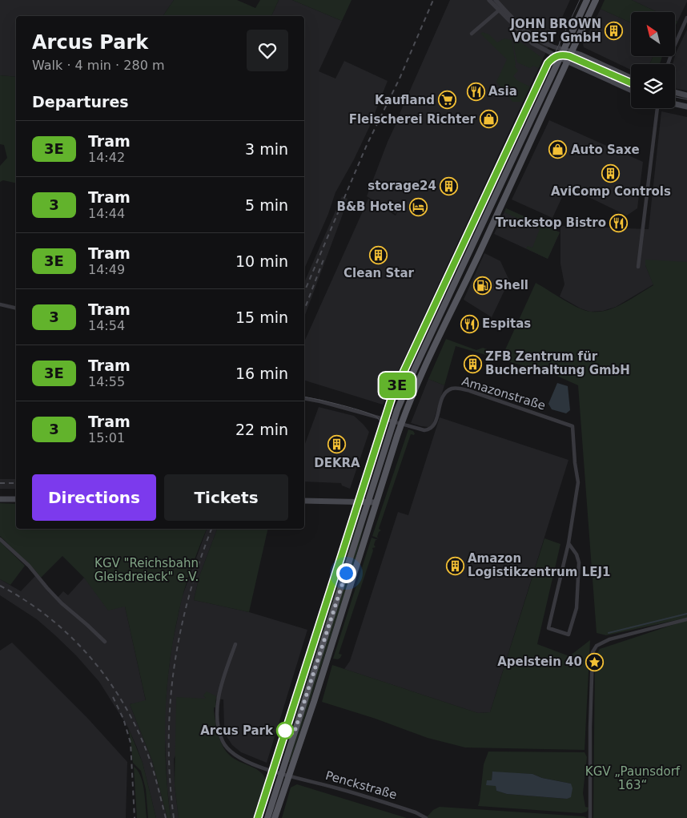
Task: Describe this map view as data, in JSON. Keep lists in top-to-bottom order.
{
  "streets": {
    "street": ["Amazonstraße", "Penckstraße"]
  },
  "parks": ["KGV \"Reichsbahn Gleisdreieck\" e.V.", "KGV „Paunsdorf 163“"],
  "places": {
    "building": [
      "JOHN BROWN VOEST GmbH",
      "AviComp Controls",
      "storage24",
      "Clean Star",
      "ZFB Zentrum für Bucherhaltung GmbH",
      "DEKRA",
      "Amazon Logistikzentrum LEJ1"
    ],
    "restaurant": ["Asia", "Truckstop Bistro", "Espitas"],
    "supermarket": ["Kaufland"],
    "shop": ["Fleischerei Richter", "Auto Saxe"],
    "hotel": ["B&B Hotel"],
    "fuel station": ["Shell"],
    "place": ["Apelstein 40"],
    "other": ["Arcus Park"]
  },
  "lines": ["tram line 3E"],
  "north": "top left",
  "page": {
    "on_map": "3E",
    "heading": [
      ["Arcus Park", "Walk · 4 min · 280 m"],
      "Departures"
    ],
    "list": [
      {
        "mark": "3E",
        "name": "Tram",
        "note": "14:42",
        "value": "3 min"
      },
      {
        "mark": "3",
        "name": "Tram",
        "note": "14:44",
        "value": "5 min"
      },
      {
        "mark": "3E",
        "name": "Tram",
        "note": "14:49",
        "value": "10 min"
      },
      {
        "mark": "3",
        "name": "Tram",
        "note": "14:54",
        "value": "15 min"
      },
      {
        "mark": "3E",
        "name": "Tram",
        "note": "14:55",
        "value": "16 min"
      },
      {
        "mark": "3",
        "name": "Tram",
        "note": "15:01",
        "value": "22 min"
      }
    ],
    "buttons": ["Directions", "Tickets"]
  }
}
